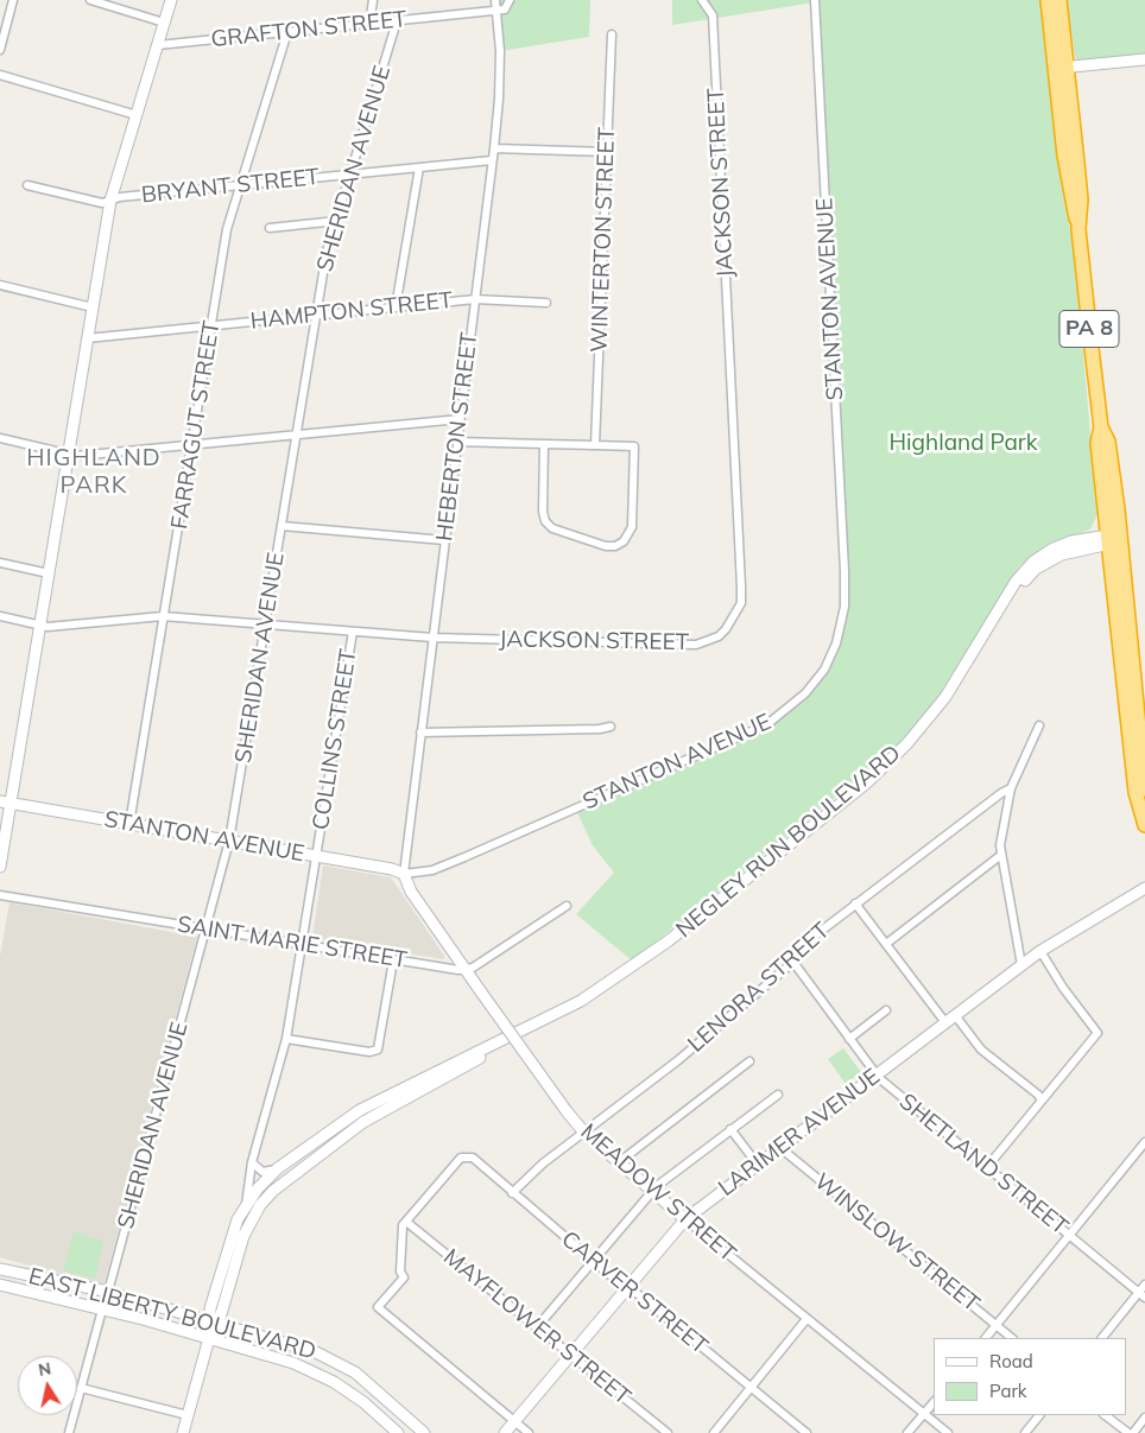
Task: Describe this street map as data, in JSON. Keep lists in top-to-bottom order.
{
  "streets": {
    "highway": ["PA 8"],
    "main road": [
      "STANTON AVENUE",
      "NEGLEY RUN BOULEVARD",
      "LARIMER AVENUE",
      "MEADOW STREET",
      "EAST LIBERTY BOULEVARD"
    ],
    "street": [
      "GRAFTON STREET",
      "SHERIDAN AVENUE",
      "JACKSON STREET",
      "BRYANT STREET",
      "WINTERTON STREET",
      "HAMPTON STREET",
      "FARRAGUT STREET",
      "HEBERTON STREET",
      "COLLINS STREET",
      "SAINT MARIE STREET",
      "LENORA STREET",
      "SHETLAND STREET",
      "WINSLOW STREET",
      "CARVER STREET",
      "MAYFLOWER STREET"
    ]
  },
  "crossings": [
    ["GRAFTON STREET", "SHERIDAN AVENUE"],
    ["GRAFTON STREET", "FARRAGUT STREET"],
    ["GRAFTON STREET", "HEBERTON STREET"],
    ["SHERIDAN AVENUE", "JACKSON STREET"],
    ["SHERIDAN AVENUE", "BRYANT STREET"],
    ["SHERIDAN AVENUE", "STANTON AVENUE"],
    ["SHERIDAN AVENUE", "HAMPTON STREET"],
    ["SHERIDAN AVENUE", "SAINT MARIE STREET"],
    ["SHERIDAN AVENUE", "EAST LIBERTY BOULEVARD"],
    ["JACKSON STREET", "FARRAGUT STREET"],
    ["JACKSON STREET", "HEBERTON STREET"],
    ["JACKSON STREET", "COLLINS STREET"],
    ["BRYANT STREET", "FARRAGUT STREET"],
    ["BRYANT STREET", "HEBERTON STREET"],
    ["STANTON AVENUE", "FARRAGUT STREET"],
    ["STANTON AVENUE", "HEBERTON STREET"],
    ["STANTON AVENUE", "COLLINS STREET"],
    ["STANTON AVENUE", "MEADOW STREET"],
    ["HAMPTON STREET", "FARRAGUT STREET"],
    ["HAMPTON STREET", "HEBERTON STREET"],
    ["PA 8", "NEGLEY RUN BOULEVARD"],
    ["HEBERTON STREET", "MEADOW STREET"],
    ["COLLINS STREET", "NEGLEY RUN BOULEVARD"],
    ["COLLINS STREET", "SAINT MARIE STREET"],
    ["NEGLEY RUN BOULEVARD", "EAST LIBERTY BOULEVARD"],
    ["SAINT MARIE STREET", "MEADOW STREET"],
    ["LENORA STREET", "SHETLAND STREET"],
    ["LENORA STREET", "MEADOW STREET"],
    ["LENORA STREET", "CARVER STREET"],
    ["LARIMER AVENUE", "SHETLAND STREET"],
    ["LARIMER AVENUE", "MEADOW STREET"],
    ["LARIMER AVENUE", "WINSLOW STREET"],
    ["LARIMER AVENUE", "CARVER STREET"],
    ["LARIMER AVENUE", "MAYFLOWER STREET"],
    ["CARVER STREET", "MAYFLOWER STREET"]
  ],
  "districts": ["HIGHLAND PARK"],
  "parks": ["Highland Park"],
  "legend": ["Road", "Park"],
  "north": "top"
}
